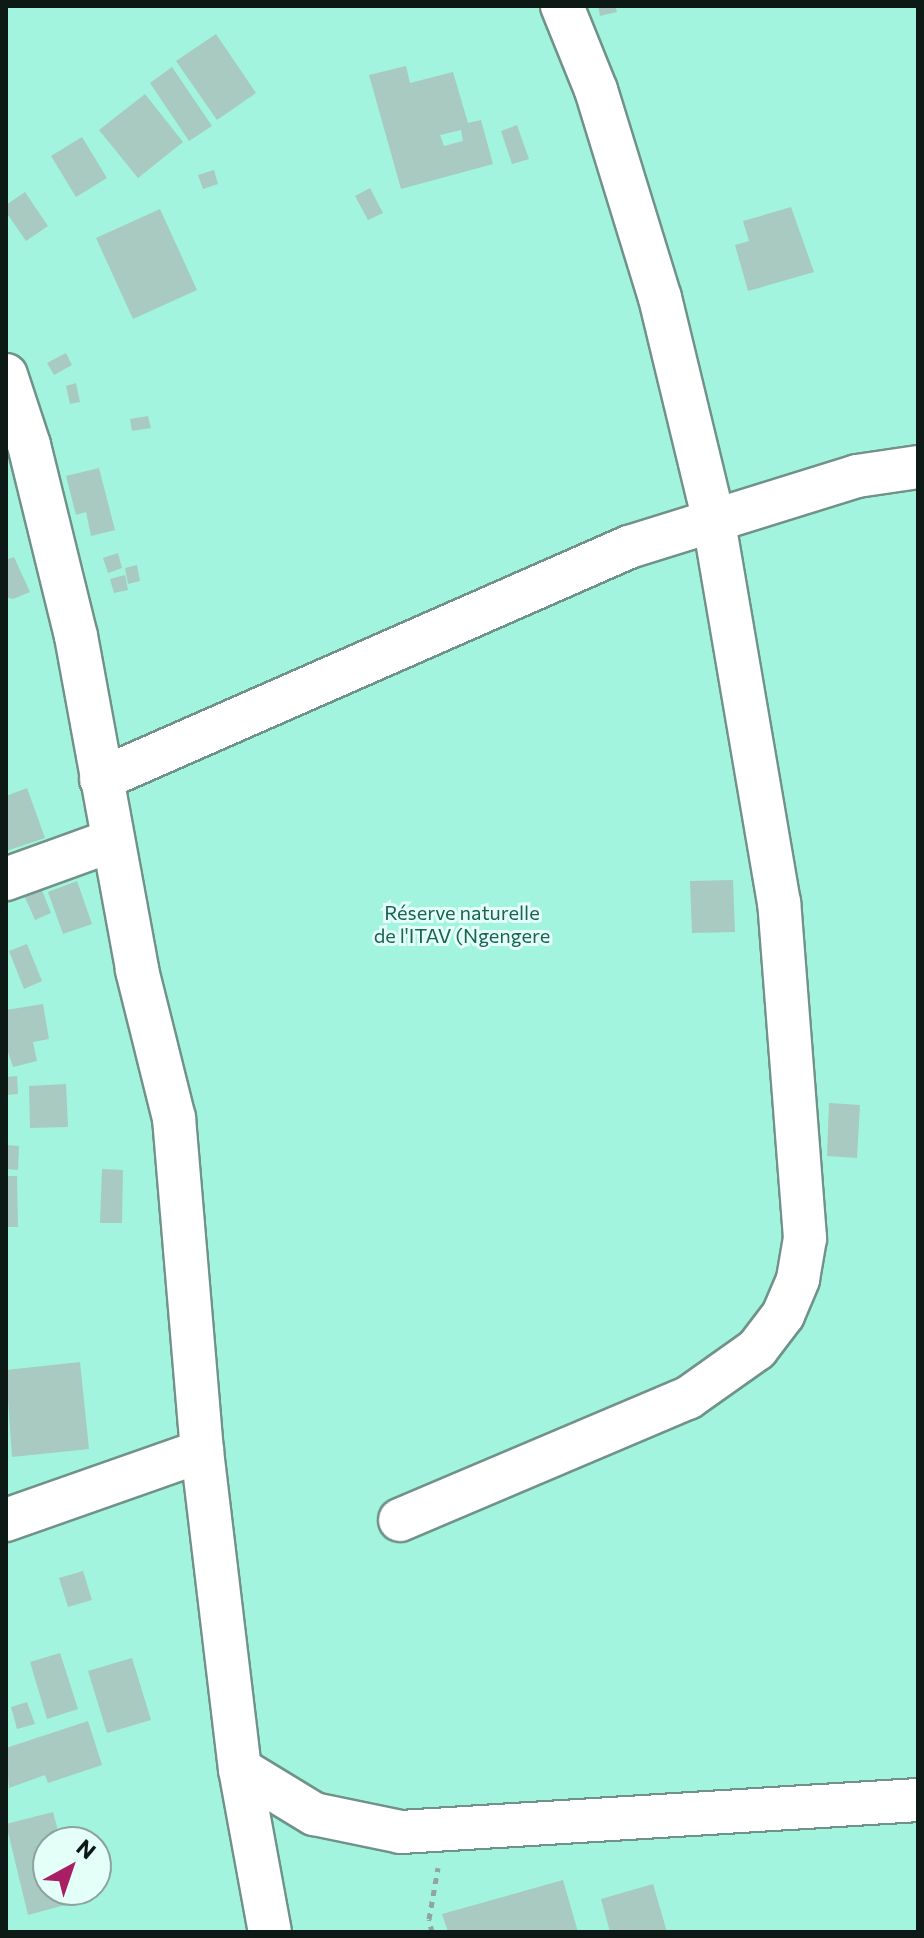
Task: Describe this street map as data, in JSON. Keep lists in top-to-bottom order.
{
  "parks": ["Réserve naturelle de l'ITAV (Ngengere"],
  "north": "top right"
}
